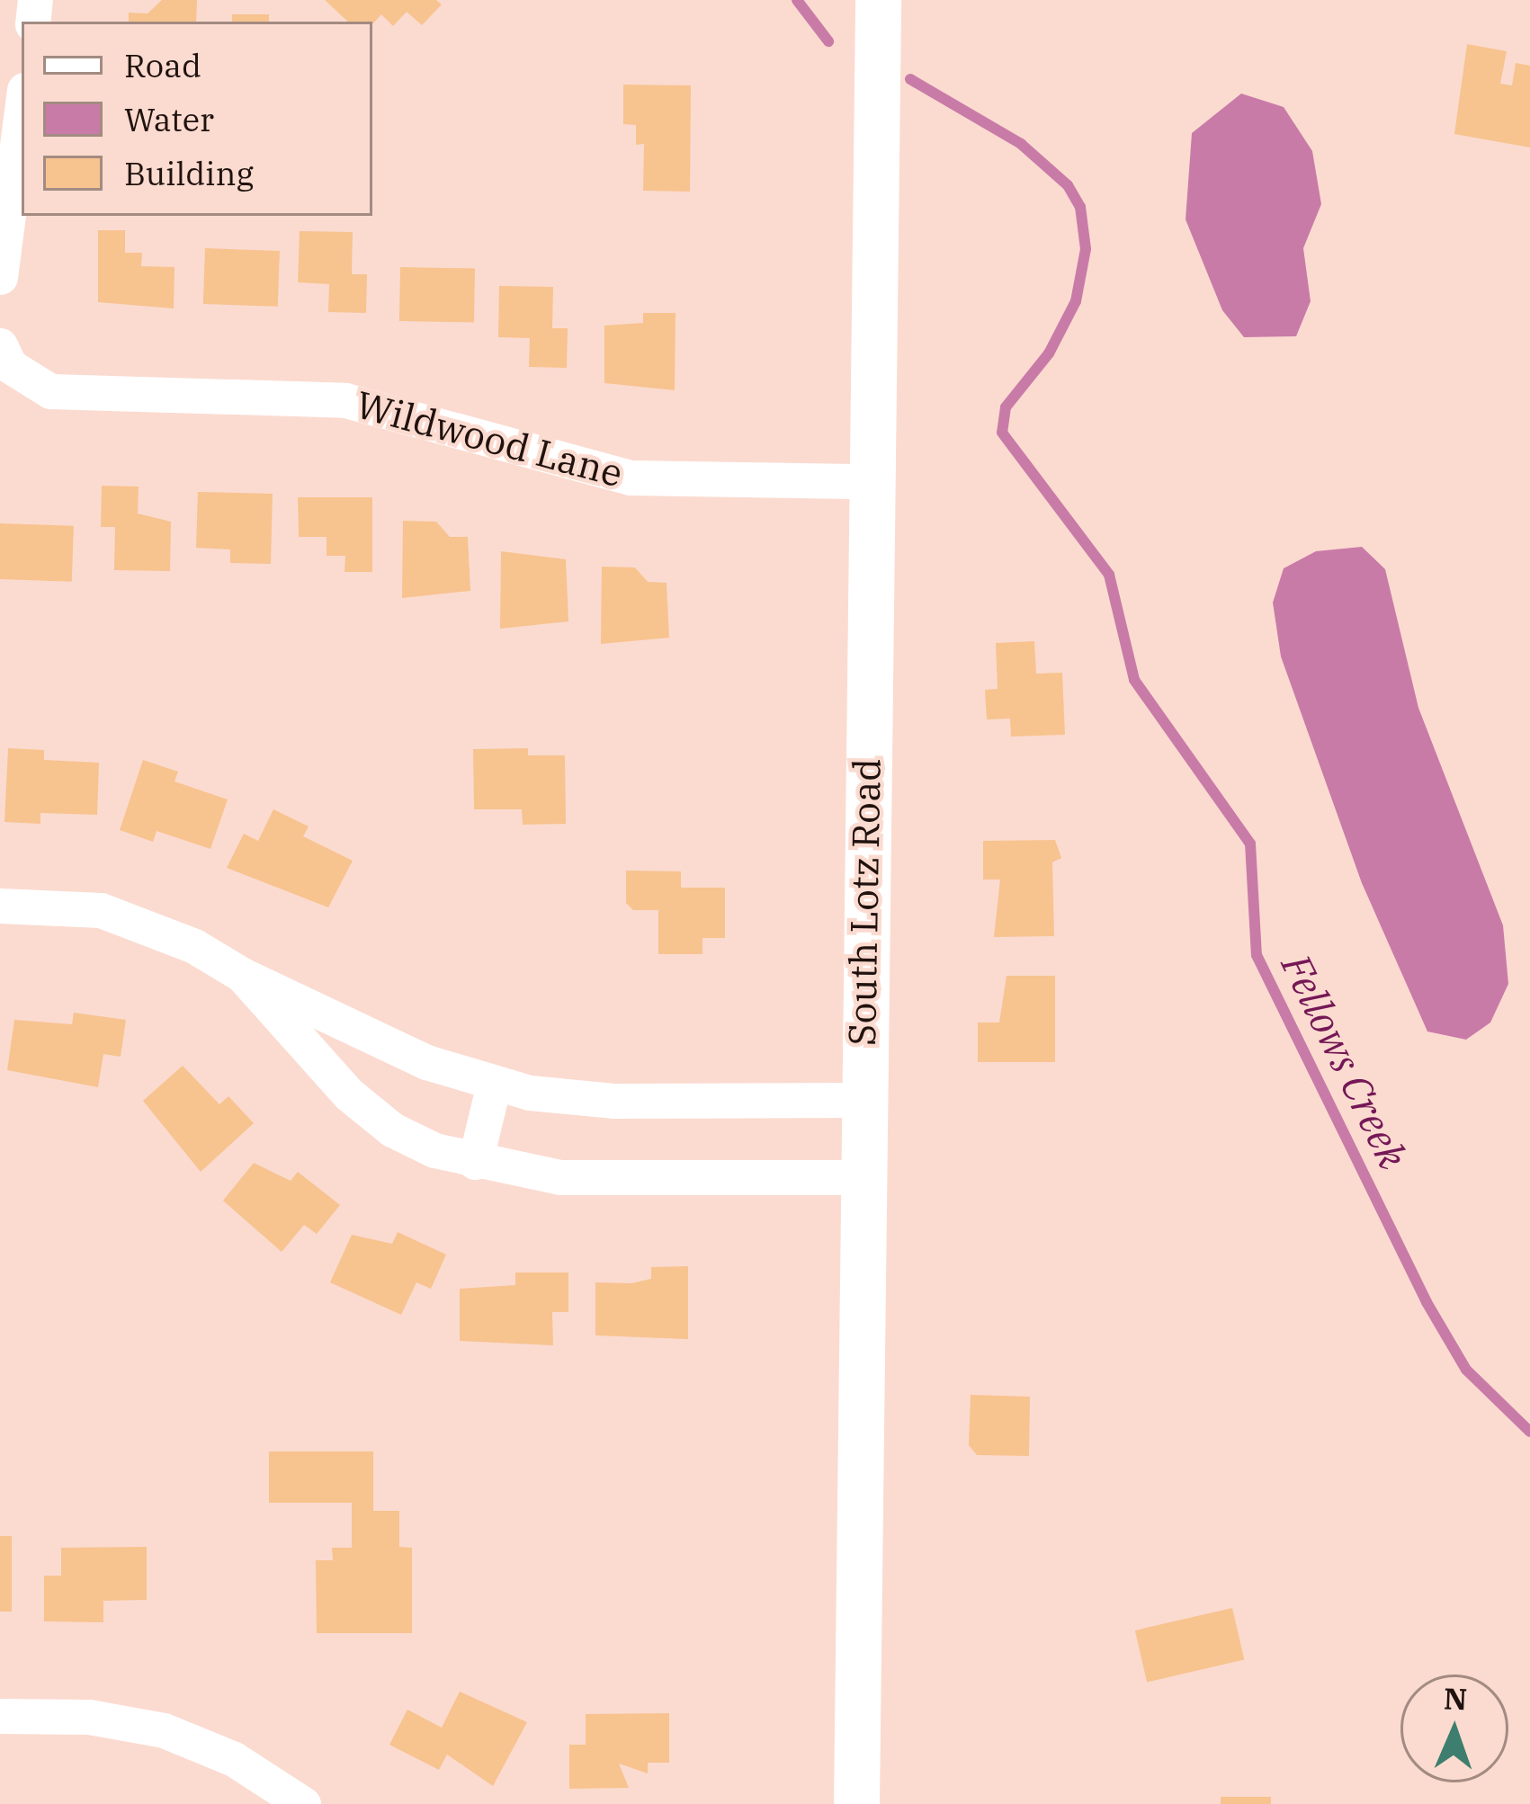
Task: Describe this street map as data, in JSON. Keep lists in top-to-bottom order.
{
  "streets": {
    "street": ["Wildwood Lane", "South Lotz Road"]
  },
  "crossings": [
    ["Wildwood Lane", "South Lotz Road"]
  ],
  "water": ["Fellows Creek"],
  "legend": ["Road", "Water", "Building"],
  "north": "top"
}
